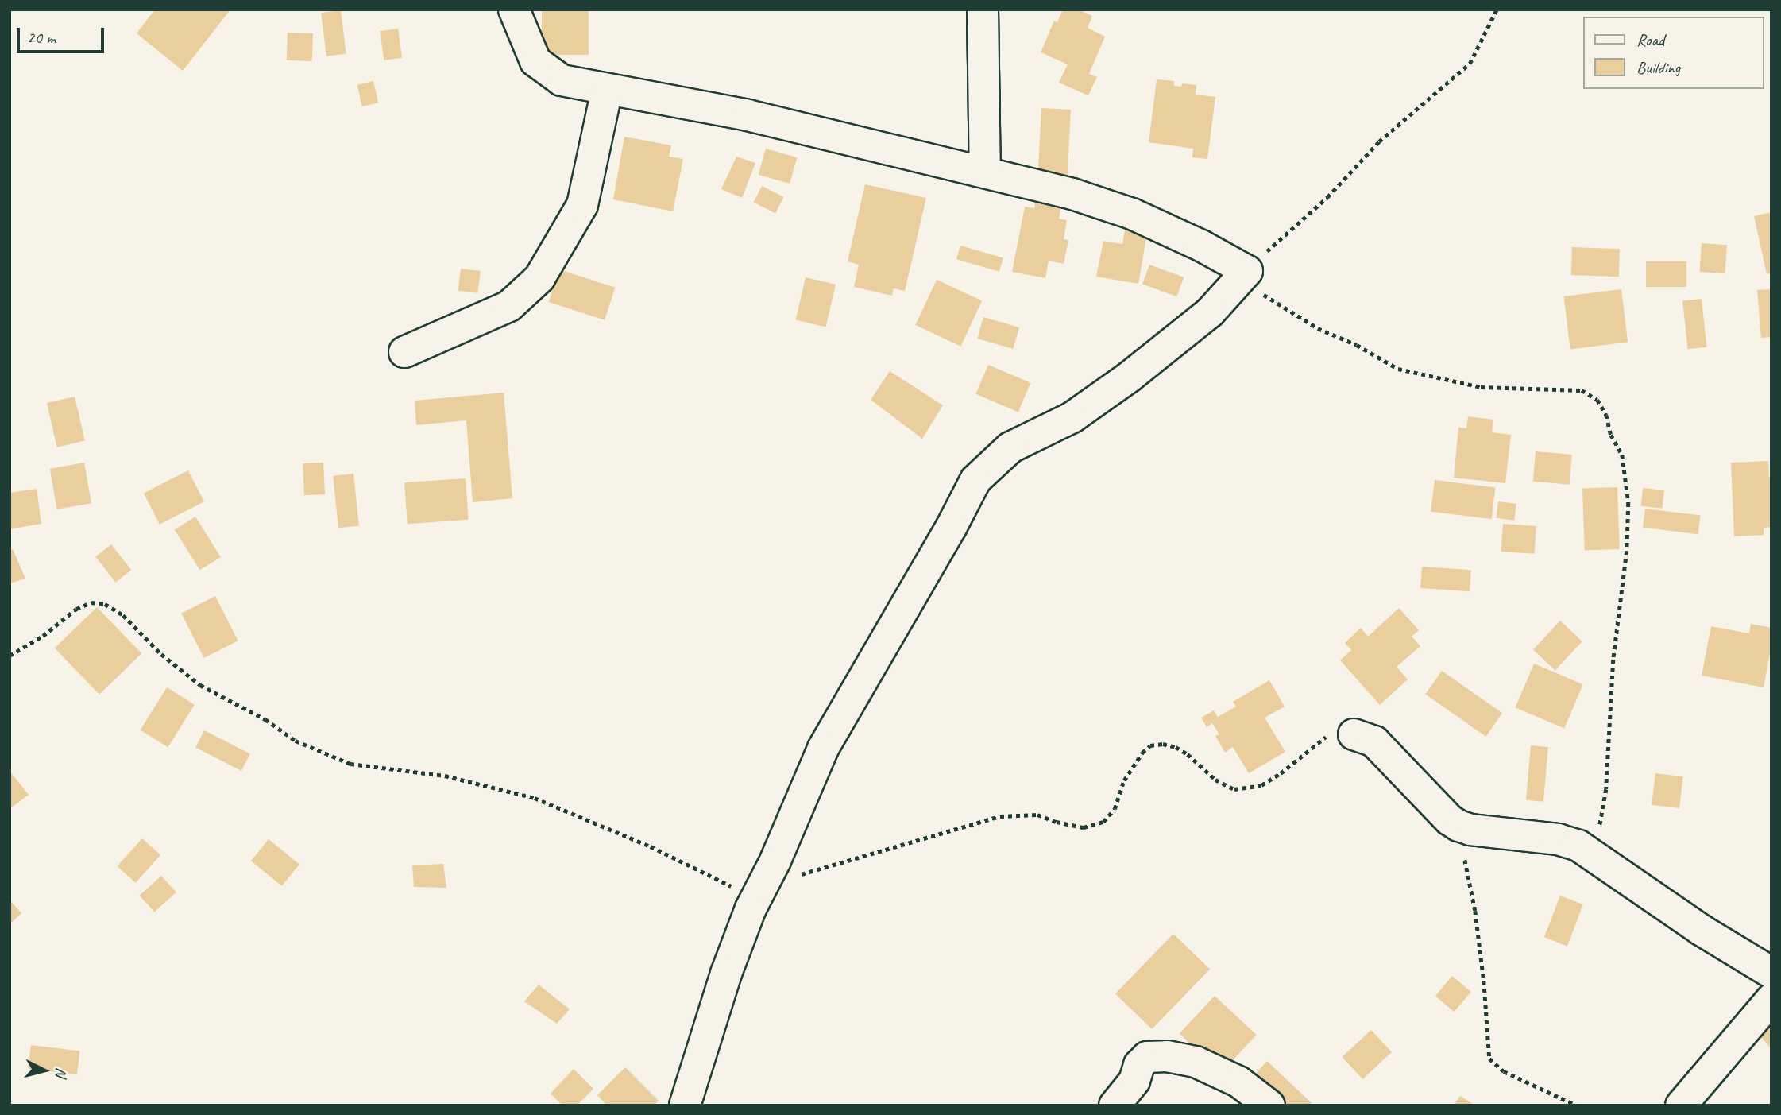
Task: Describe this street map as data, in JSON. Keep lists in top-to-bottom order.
{
  "legend": ["Road", "Building"],
  "scale_bar": "20 m",
  "north": "right"
}
